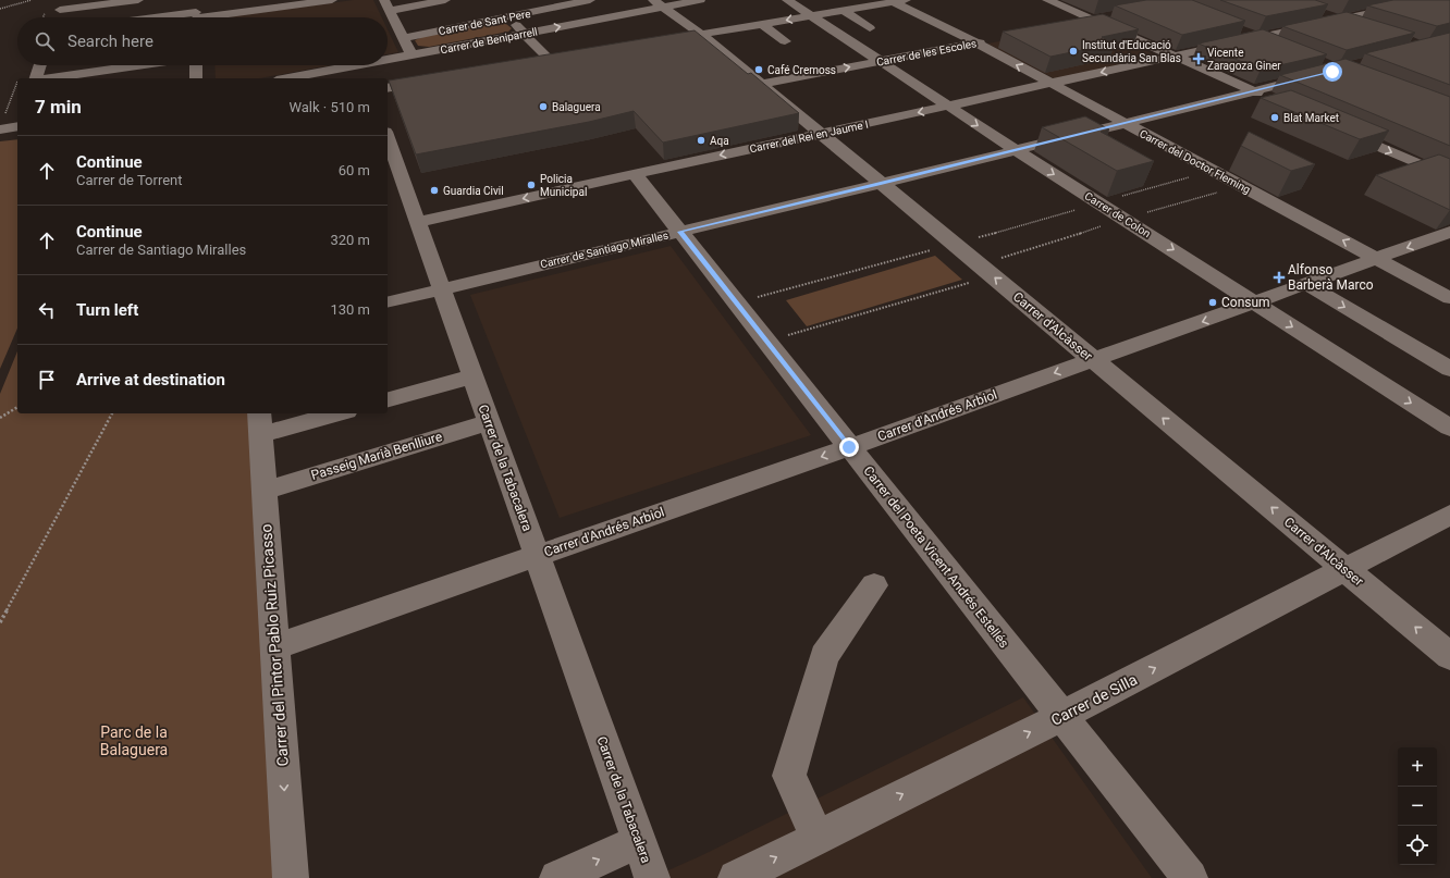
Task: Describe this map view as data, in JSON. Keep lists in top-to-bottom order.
{
  "streets": {
    "street": [
      "Carrer de Sant Pere",
      "Carrer de Beniparrell",
      "Carrer de les Escoles",
      "Carrer del Rei en Jaume I",
      "Carrer del Doctor Fleming",
      "Carrer de Colon",
      "Carrer de Santiago Miralles",
      "Carrer d'Alcàsser",
      "Carrer d'Andrés Arbiol",
      "Passeig Marià Benlliure",
      "Carrer de la Tabacalera",
      "Carrer del Poeta Vicent Andrés Estellés",
      "Carrer del Pintor Pablo Ruiz Picasso",
      "Carrer de Silla"
    ]
  },
  "crossings": [
    ["Carrer de Beniparrell", "Carrer d'Alcàsser"],
    ["Carrer de les Escoles", "Carrer del Doctor Fleming"],
    ["Carrer de les Escoles", "Carrer de Colon"],
    ["Carrer de les Escoles", "Carrer d'Alcàsser"],
    ["Carrer del Rei en Jaume I", "Carrer del Doctor Fleming"],
    ["Carrer del Rei en Jaume I", "Carrer de Colon"],
    ["Carrer del Rei en Jaume I", "Carrer d'Alcàsser"],
    ["Carrer del Rei en Jaume I", "Carrer de la Tabacalera"],
    ["Carrer del Rei en Jaume I", "Carrer del Poeta Vicent Andrés Estellés"],
    ["Carrer del Doctor Fleming", "Carrer de Santiago Miralles"],
    ["Carrer del Doctor Fleming", "Carrer d'Andrés Arbiol"],
    ["Carrer de Colon", "Carrer de Santiago Miralles"],
    ["Carrer de Colon", "Carrer d'Andrés Arbiol"],
    ["Carrer de Santiago Miralles", "Carrer d'Alcàsser"],
    ["Carrer de Santiago Miralles", "Carrer de la Tabacalera"],
    ["Carrer de Santiago Miralles", "Carrer del Poeta Vicent Andrés Estellés"],
    ["Carrer d'Alcàsser", "Carrer d'Andrés Arbiol"],
    ["Carrer d'Alcàsser", "Carrer de Silla"],
    ["Carrer d'Andrés Arbiol", "Carrer de la Tabacalera"],
    ["Carrer d'Andrés Arbiol", "Carrer del Poeta Vicent Andrés Estellés"],
    ["Carrer d'Andrés Arbiol", "Carrer del Pintor Pablo Ruiz Picasso"],
    ["Passeig Marià Benlliure", "Carrer de la Tabacalera"],
    ["Passeig Marià Benlliure", "Carrer del Pintor Pablo Ruiz Picasso"],
    ["Carrer del Poeta Vicent Andrés Estellés", "Carrer de Silla"]
  ],
  "one_way": [
    "Carrer de Beniparrell",
    "Carrer d'Alcàsser",
    "Carrer d'Andrés Arbiol",
    "Carrer del Pintor Pablo Ruiz Picasso",
    "Carrer de Silla"
  ],
  "parks": ["Parc de la Balaguera"],
  "places": {
    "other": [
      "Institut d'Educació Secundària San Blas",
      "Café Cremoss",
      "Balaguera",
      "Blat Market",
      "Aqa",
      "Policia Municipal",
      "Guardia Civil",
      "Consum"
    ],
    "health": ["Vicente Zaragoza Giner", "Alfonso Barberà Marco"]
  },
  "page": {
    "search": "Search here",
    "heading": ["7 min", "Walk · 510 m"],
    "list": [
      ["Continue", "Carrer de Torrent", "60 m"],
      ["Continue", "Carrer de Santiago Miralles", "320 m"],
      ["Turn left", "130 m"],
      "Arrive at destination"
    ],
    "map_buttons": ["+", "−"]
  }
}
